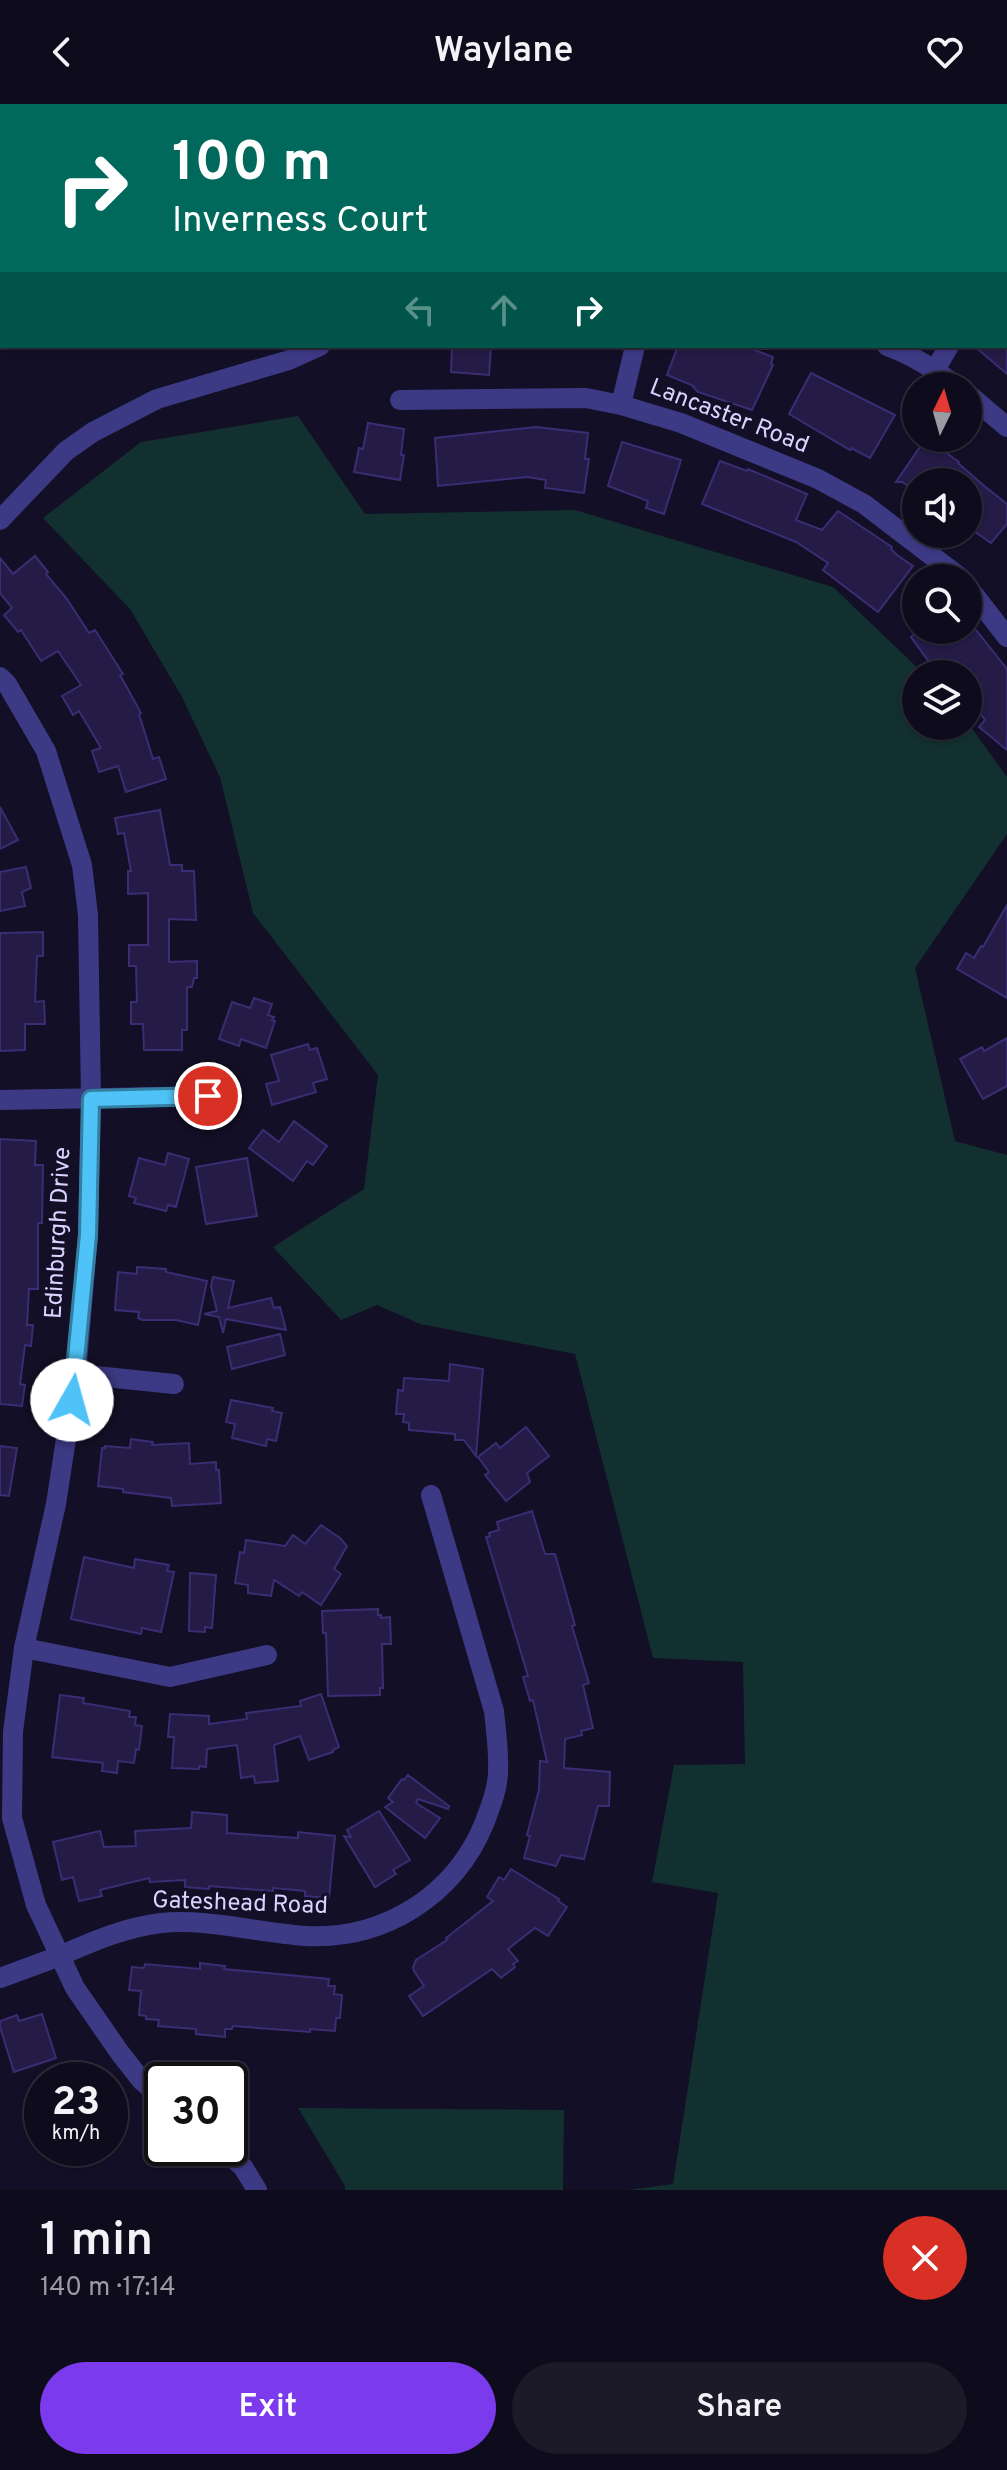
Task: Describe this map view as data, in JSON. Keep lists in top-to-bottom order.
{
  "streets": {
    "street": ["Lancaster Road", "Edinburgh Drive", "Gateshead Road"]
  },
  "crossings": [
    ["Edinburgh Drive", "Gateshead Road"]
  ],
  "north": "top",
  "page": {
    "header": "Waylane",
    "turn": ["100 m", "Inverness Court"],
    "speed": "23 km/h",
    "limit": "30",
    "heading": ["1 min", "140 m · 17:14"],
    "buttons": ["Exit", "Share"]
  }
}
